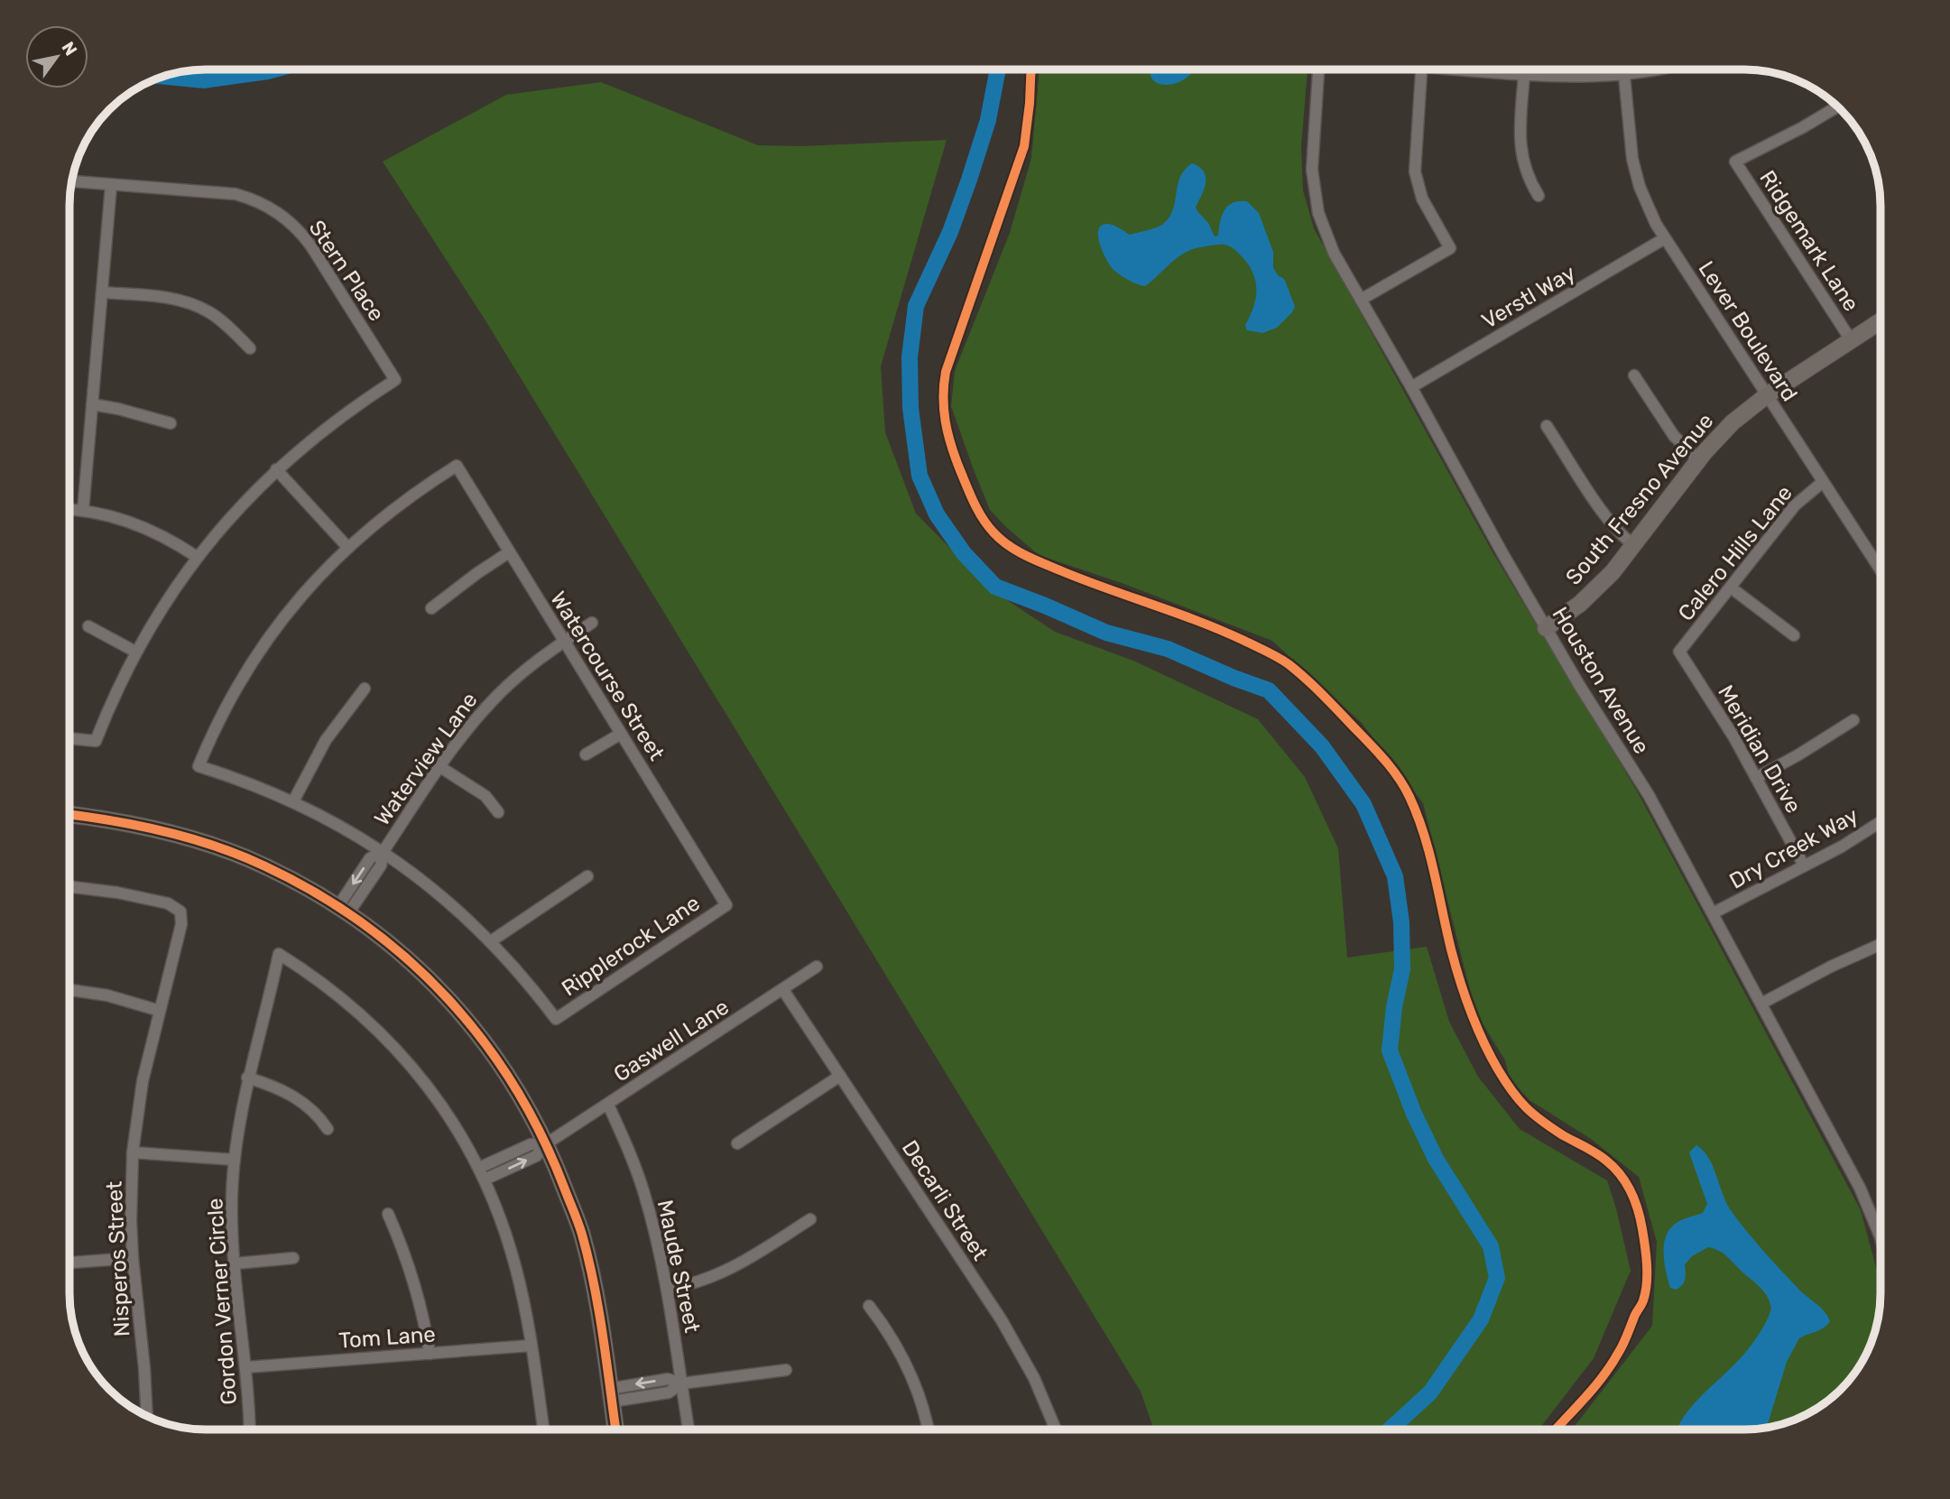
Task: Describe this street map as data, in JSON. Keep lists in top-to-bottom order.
{
  "streets": {
    "street": [
      "Ridgemark Lane",
      "Stern Place",
      "Verstl Way",
      "Lever Boulevard",
      "South Fresno Avenue",
      "Calero Hills Lane",
      "Watercourse Street",
      "Houston Avenue",
      "Meridian Drive",
      "Waterview Lane",
      "Dry Creek Way",
      "Ripplerock Lane",
      "Gaswell Lane",
      "Decarli Street",
      "Nisperos Street",
      "Maude Street",
      "Gordon Verner Circle",
      "Tom Lane"
    ]
  },
  "crossings": [
    ["Ridgemark Lane", "South Fresno Avenue"],
    ["Verstl Way", "Lever Boulevard"],
    ["Verstl Way", "Houston Avenue"],
    ["Lever Boulevard", "South Fresno Avenue"],
    ["Lever Boulevard", "Calero Hills Lane"],
    ["South Fresno Avenue", "Houston Avenue"],
    ["Calero Hills Lane", "Meridian Drive"],
    ["Watercourse Street", "Waterview Lane"],
    ["Watercourse Street", "Ripplerock Lane"],
    ["Houston Avenue", "Dry Creek Way"],
    ["Meridian Drive", "Dry Creek Way"],
    ["Gaswell Lane", "Decarli Street"],
    ["Gaswell Lane", "Maude Street"],
    ["Gaswell Lane", "Gordon Verner Circle"],
    ["Gordon Verner Circle", "Tom Lane"]
  ],
  "north": "top right"
}
